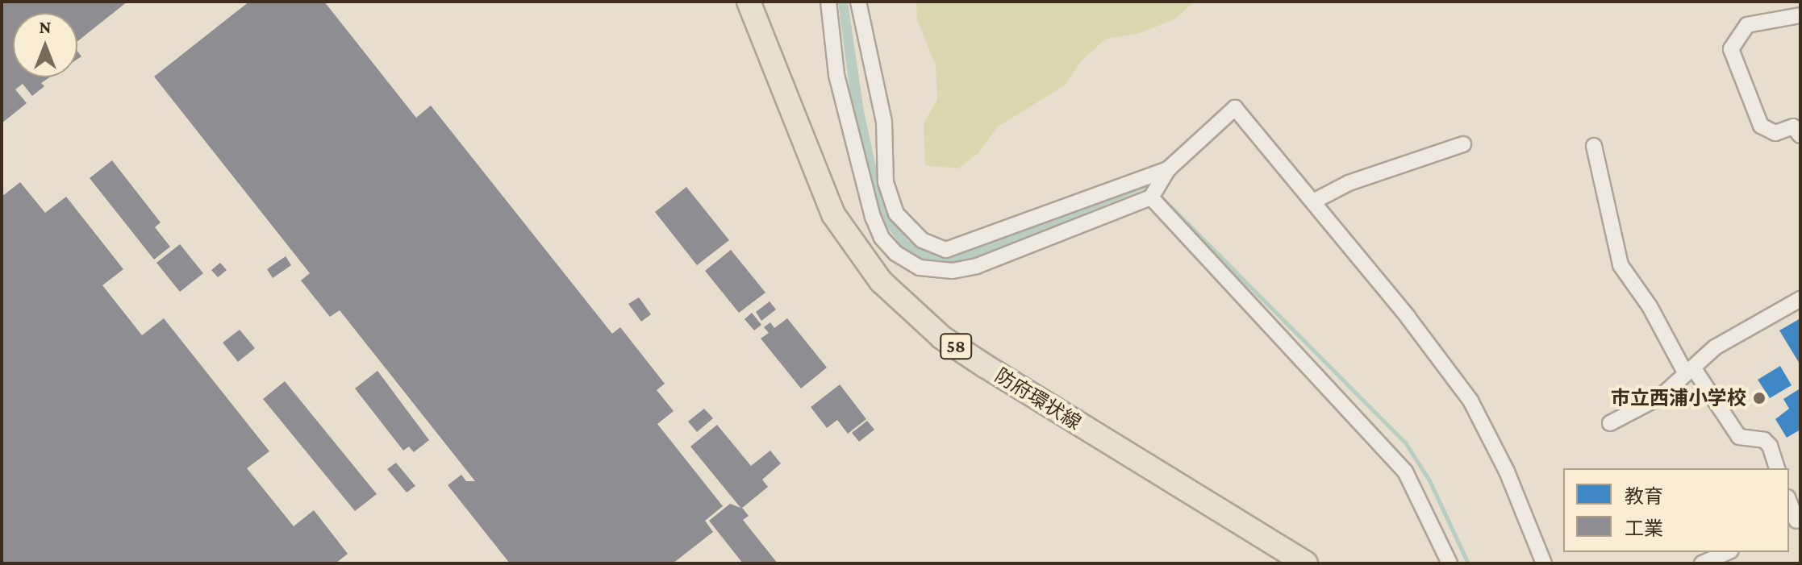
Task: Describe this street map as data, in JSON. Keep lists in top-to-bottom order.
{
  "streets": {
    "main road": ["58", "防府環状線"]
  },
  "places": ["市立西浦小学校"],
  "legend": ["教育", "工業"],
  "north": "top"
}
